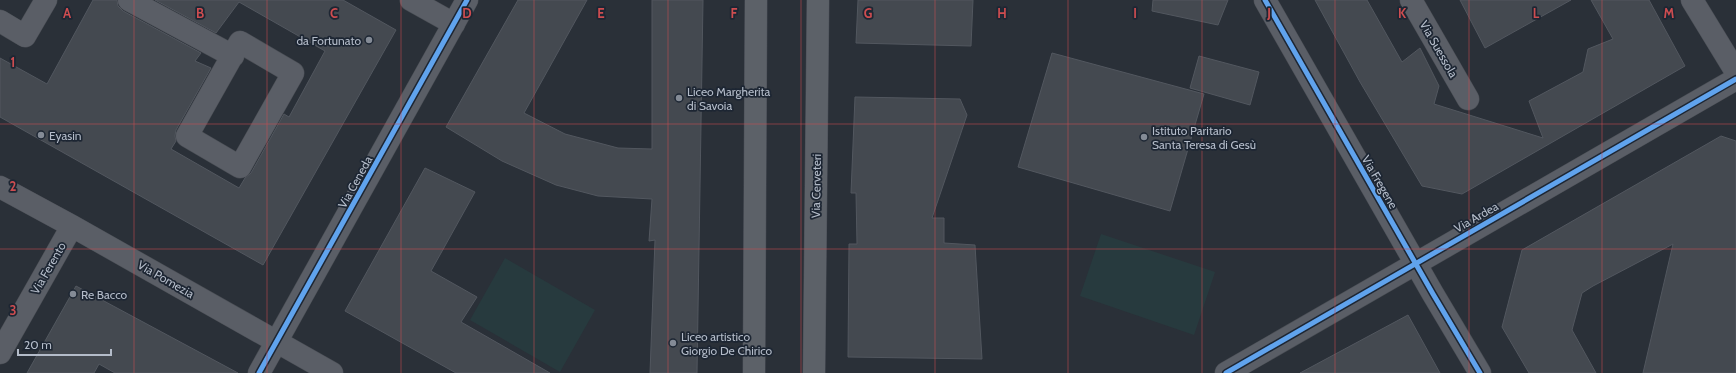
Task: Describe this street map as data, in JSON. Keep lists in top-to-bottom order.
{
  "streets": {
    "main road": ["Via Cerveteri"],
    "street": [
      "Via Suessola",
      "Via Ceneda",
      "Via Fregene",
      "Via Ardea",
      "Via Ferento",
      "Via Pomezia"
    ]
  },
  "crossings": [
    ["Via Ceneda", "Via Pomezia"],
    ["Via Fregene", "Via Ardea"],
    ["Via Ferento", "Via Pomezia"]
  ],
  "places": [
    "da Fortunato",
    "Liceo Margherita di Savoia",
    "Eyasin",
    "Istituto Paritario Santa Teresa di Gesù",
    "Re Bacco",
    "Liceo artistico Giorgio De Chirico"
  ],
  "scale_bar": "20 m",
  "grid": {
    "columns": [
      "A",
      "B",
      "C",
      "D",
      "E",
      "F",
      "G",
      "H",
      "I",
      "J",
      "K",
      "L",
      "M"
    ],
    "rows": ["1", "2", "3"]
  }
}
